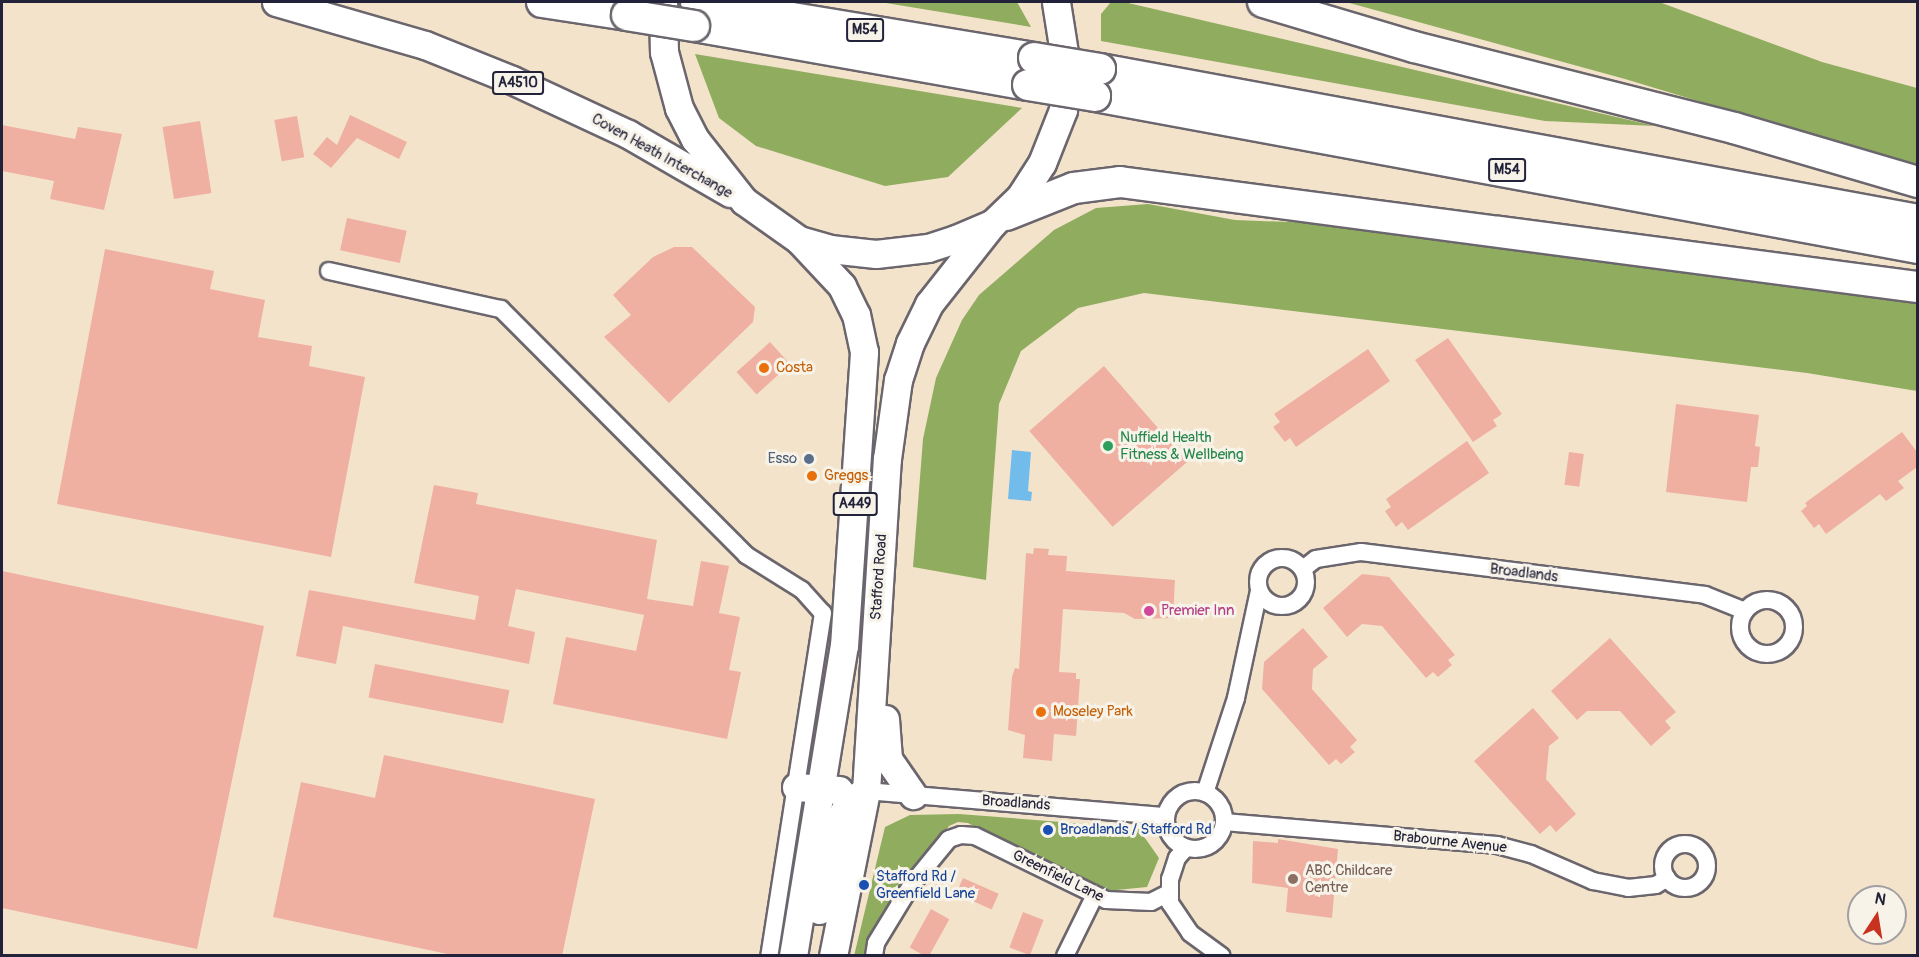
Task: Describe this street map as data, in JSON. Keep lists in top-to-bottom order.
{
  "streets": {
    "highway": [
      "M54",
      "A4510",
      "Coven Heath Interchange",
      "A449",
      "Stafford Road"
    ],
    "street": ["Broadlands", "Brabourne Avenue", "Greenfield Lane"]
  },
  "crossings": [
    ["Broadlands", "Stafford Road"],
    ["Broadlands", "Brabourne Avenue"]
  ],
  "places": [
    "Costa",
    "Nuffield Health Fitness & Wellbeing",
    "Esso",
    "Greggs",
    "Premier Inn",
    "Moseley Park",
    "Broadlands / Stafford Rd",
    "ABC Childcare Centre",
    "Stafford Rd / Greenfield Lane"
  ],
  "north": "top"
}
